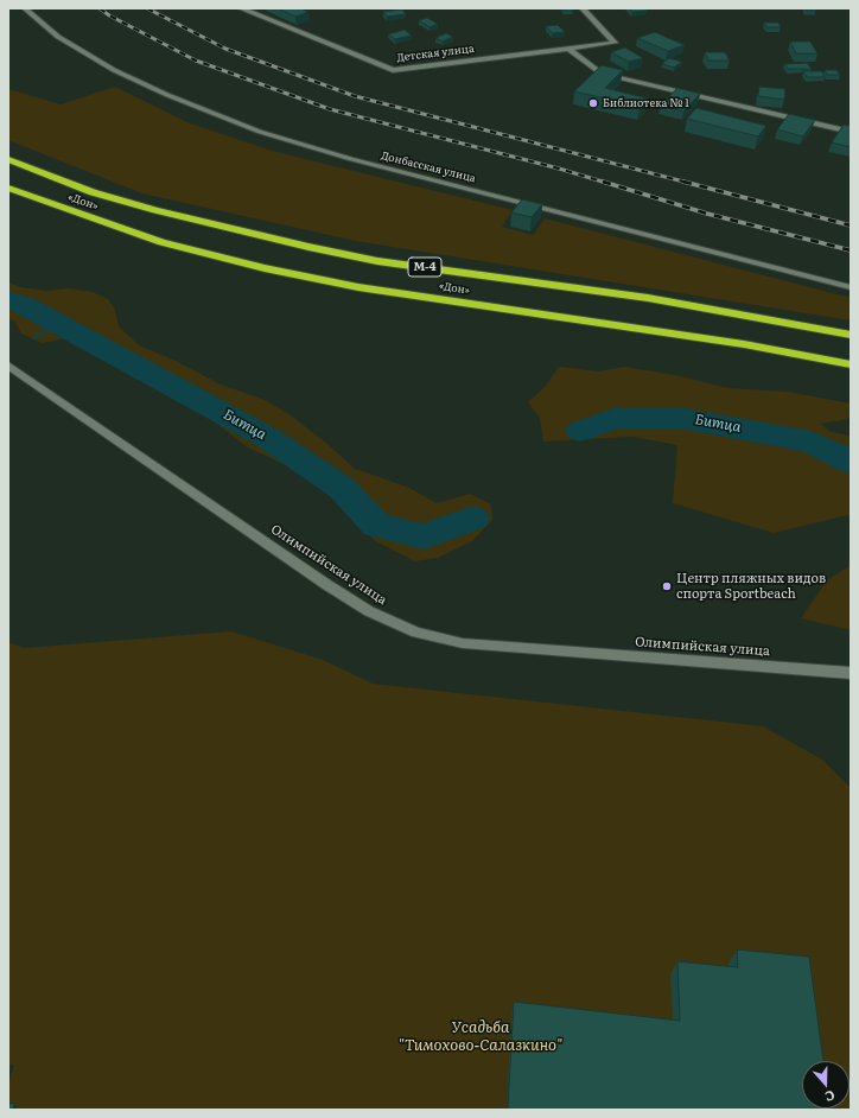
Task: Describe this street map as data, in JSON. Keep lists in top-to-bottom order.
{
  "streets": {
    "highway": ["«Дон»", "М-4"],
    "street": ["Детская улица", "Донбасская улица", "Олимпийская улица"]
  },
  "water": ["Битца"],
  "parks": ["Усадьба \"Тимохово-Салазкино\""],
  "places": ["Библиотека № 1", "Центр пляжных видов спорта Sportbeach"],
  "north": "bottom"
}
